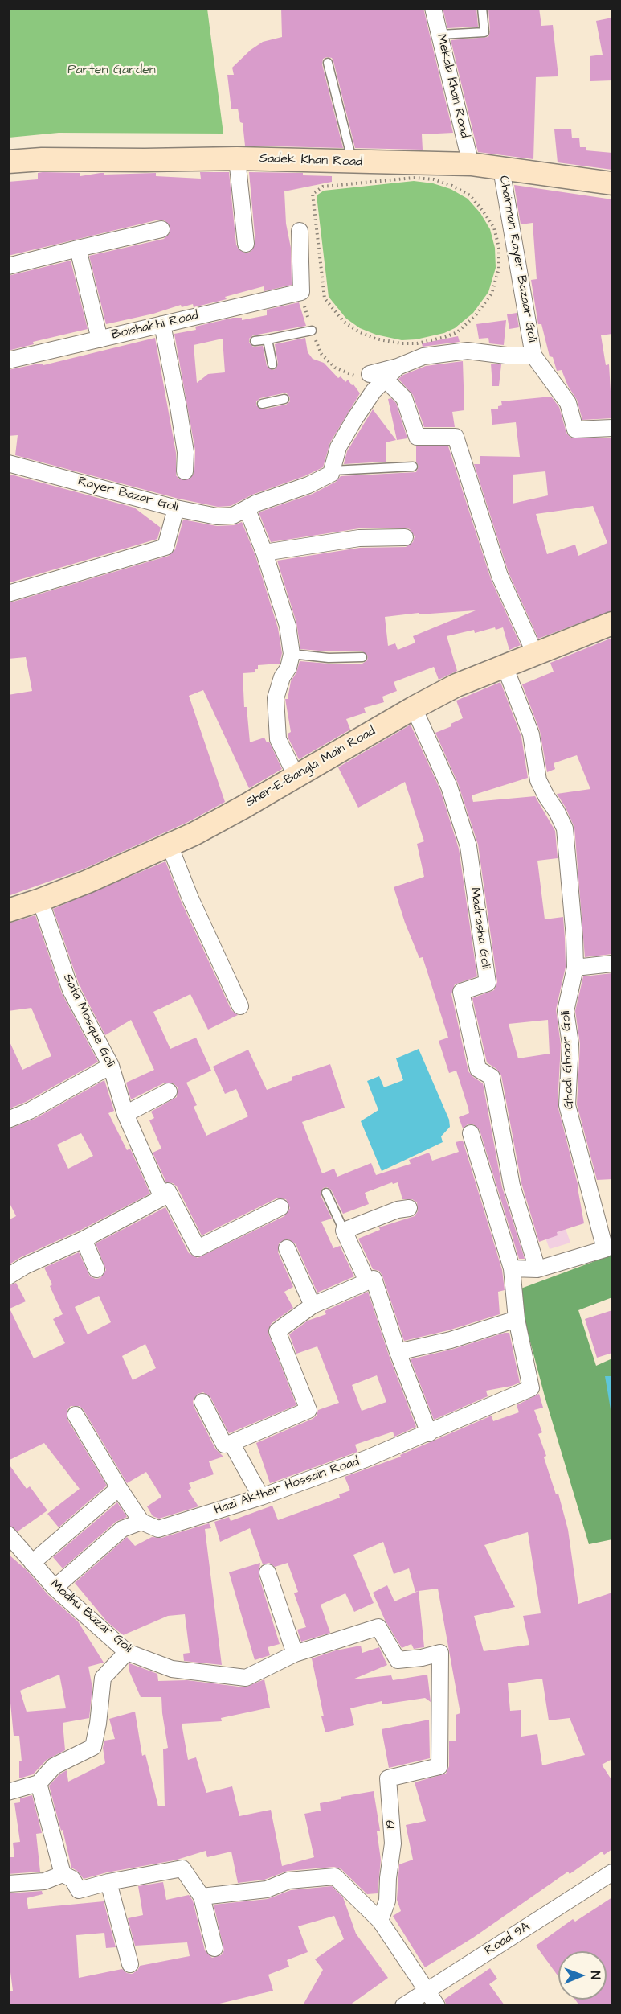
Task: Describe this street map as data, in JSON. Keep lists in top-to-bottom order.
{
  "streets": {
    "street": [
      "Mekab Khan Road",
      "Sadek Khan Road",
      "Chairman Rayer Bazaar Goli",
      "Boishakhi Road",
      "Rayer Bazar Goli",
      "Sher-E-Bangla Main Road",
      "Madrasha Goli",
      "Sata Mosque Goli",
      "Ghodi Ghoor Goli",
      "Hazi Akther Hossain Road",
      "Modhu Bazar Goli",
      "19",
      "Road 9A"
    ]
  },
  "crossings": [
    ["Mekab Khan Road", "Sadek Khan Road"],
    ["Sadek Khan Road", "Chairman Rayer Bazaar Goli"],
    ["Sher-E-Bangla Main Road", "Madrasha Goli"],
    ["Sher-E-Bangla Main Road", "Sata Mosque Goli"],
    ["Sher-E-Bangla Main Road", "Ghodi Ghoor Goli"],
    ["Madrasha Goli", "Ghodi Ghoor Goli"],
    ["Modhu Bazar Goli", "19"]
  ],
  "parks": ["Parten Garden"],
  "north": "right"
}
